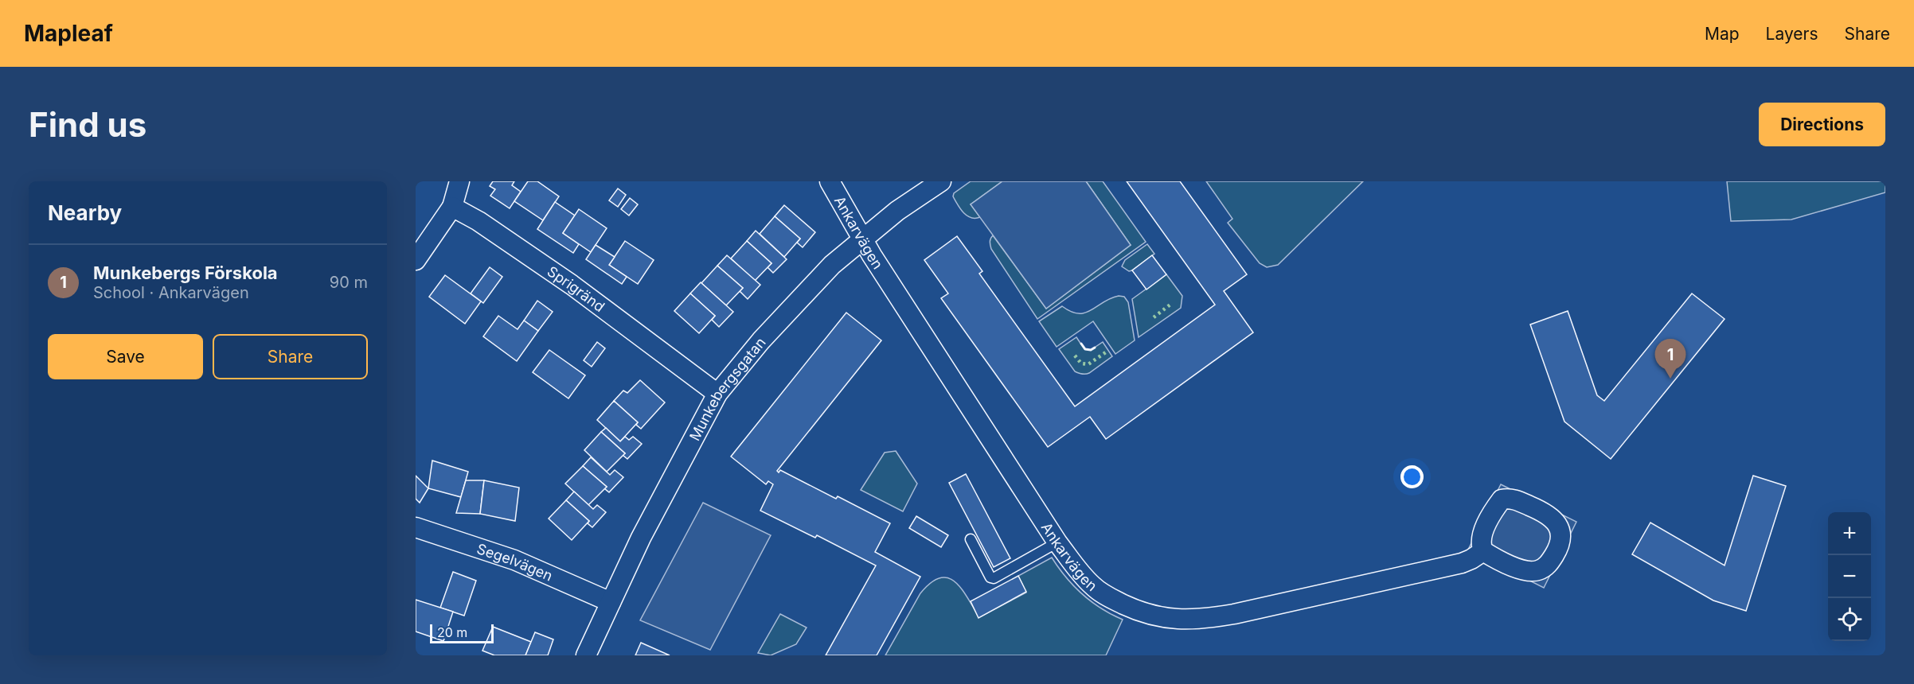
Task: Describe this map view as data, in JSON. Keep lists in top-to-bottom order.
{
  "streets": {
    "street": [
      "Ankarvägen",
      "Sprigränd",
      "Munkebergsgatan",
      "Segelvägen"
    ]
  },
  "crossings": [
    ["Ankarvägen", "Munkebergsgatan"],
    ["Sprigränd", "Munkebergsgatan"],
    ["Munkebergsgatan", "Segelvägen"]
  ],
  "scale_bar": "20 m",
  "page": {
    "header": "Mapleaf",
    "nav": ["Map", "Layers", "Share"],
    "buttons": [
      "Directions",
      ["Save", "Share"]
    ],
    "title": "Find us",
    "heading": "Nearby",
    "list": [
      {
        "mark": "1",
        "name": "Munkebergs Förskola",
        "note": "School · Ankarvägen",
        "value": "90 m"
      }
    ],
    "pins": "1",
    "map_buttons": ["+", "−"],
    "scale": "20 m"
  }
}
